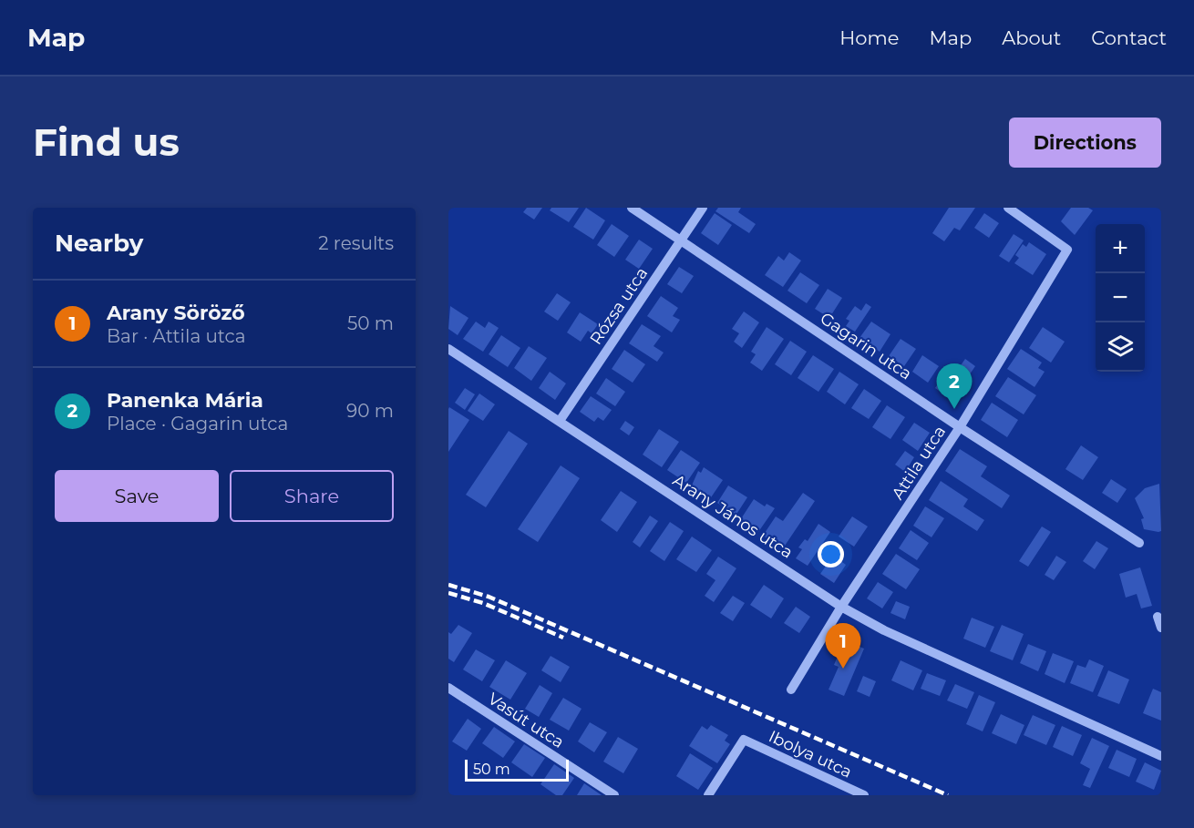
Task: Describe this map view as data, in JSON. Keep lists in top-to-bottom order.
{
  "streets": {
    "street": [
      "Rózsa utca",
      "Gagarin utca",
      "Attila utca",
      "Arany János utca",
      "Vasút utca",
      "Ibolya utca"
    ]
  },
  "crossings": [
    ["Rózsa utca", "Gagarin utca"],
    ["Rózsa utca", "Arany János utca"],
    ["Gagarin utca", "Attila utca"],
    ["Attila utca", "Arany János utca"]
  ],
  "scale_bar": "50 m",
  "page": {
    "header": "Map",
    "nav": [
      "Home",
      "Map",
      "About",
      "Contact"
    ],
    "buttons": [
      "Directions",
      ["Save", "Share"]
    ],
    "title": "Find us",
    "heading": ["Nearby", "2 results"],
    "map_buttons": ["+", "−"],
    "list": [
      {
        "mark": "1",
        "name": "Arany Söröző",
        "note": "Bar · Attila utca",
        "value": "50 m"
      },
      {
        "mark": "2",
        "name": "Panenka Mária",
        "note": "Place · Gagarin utca",
        "value": "90 m"
      }
    ],
    "pins": ["2", "1"],
    "scale": "50 m"
  }
}
